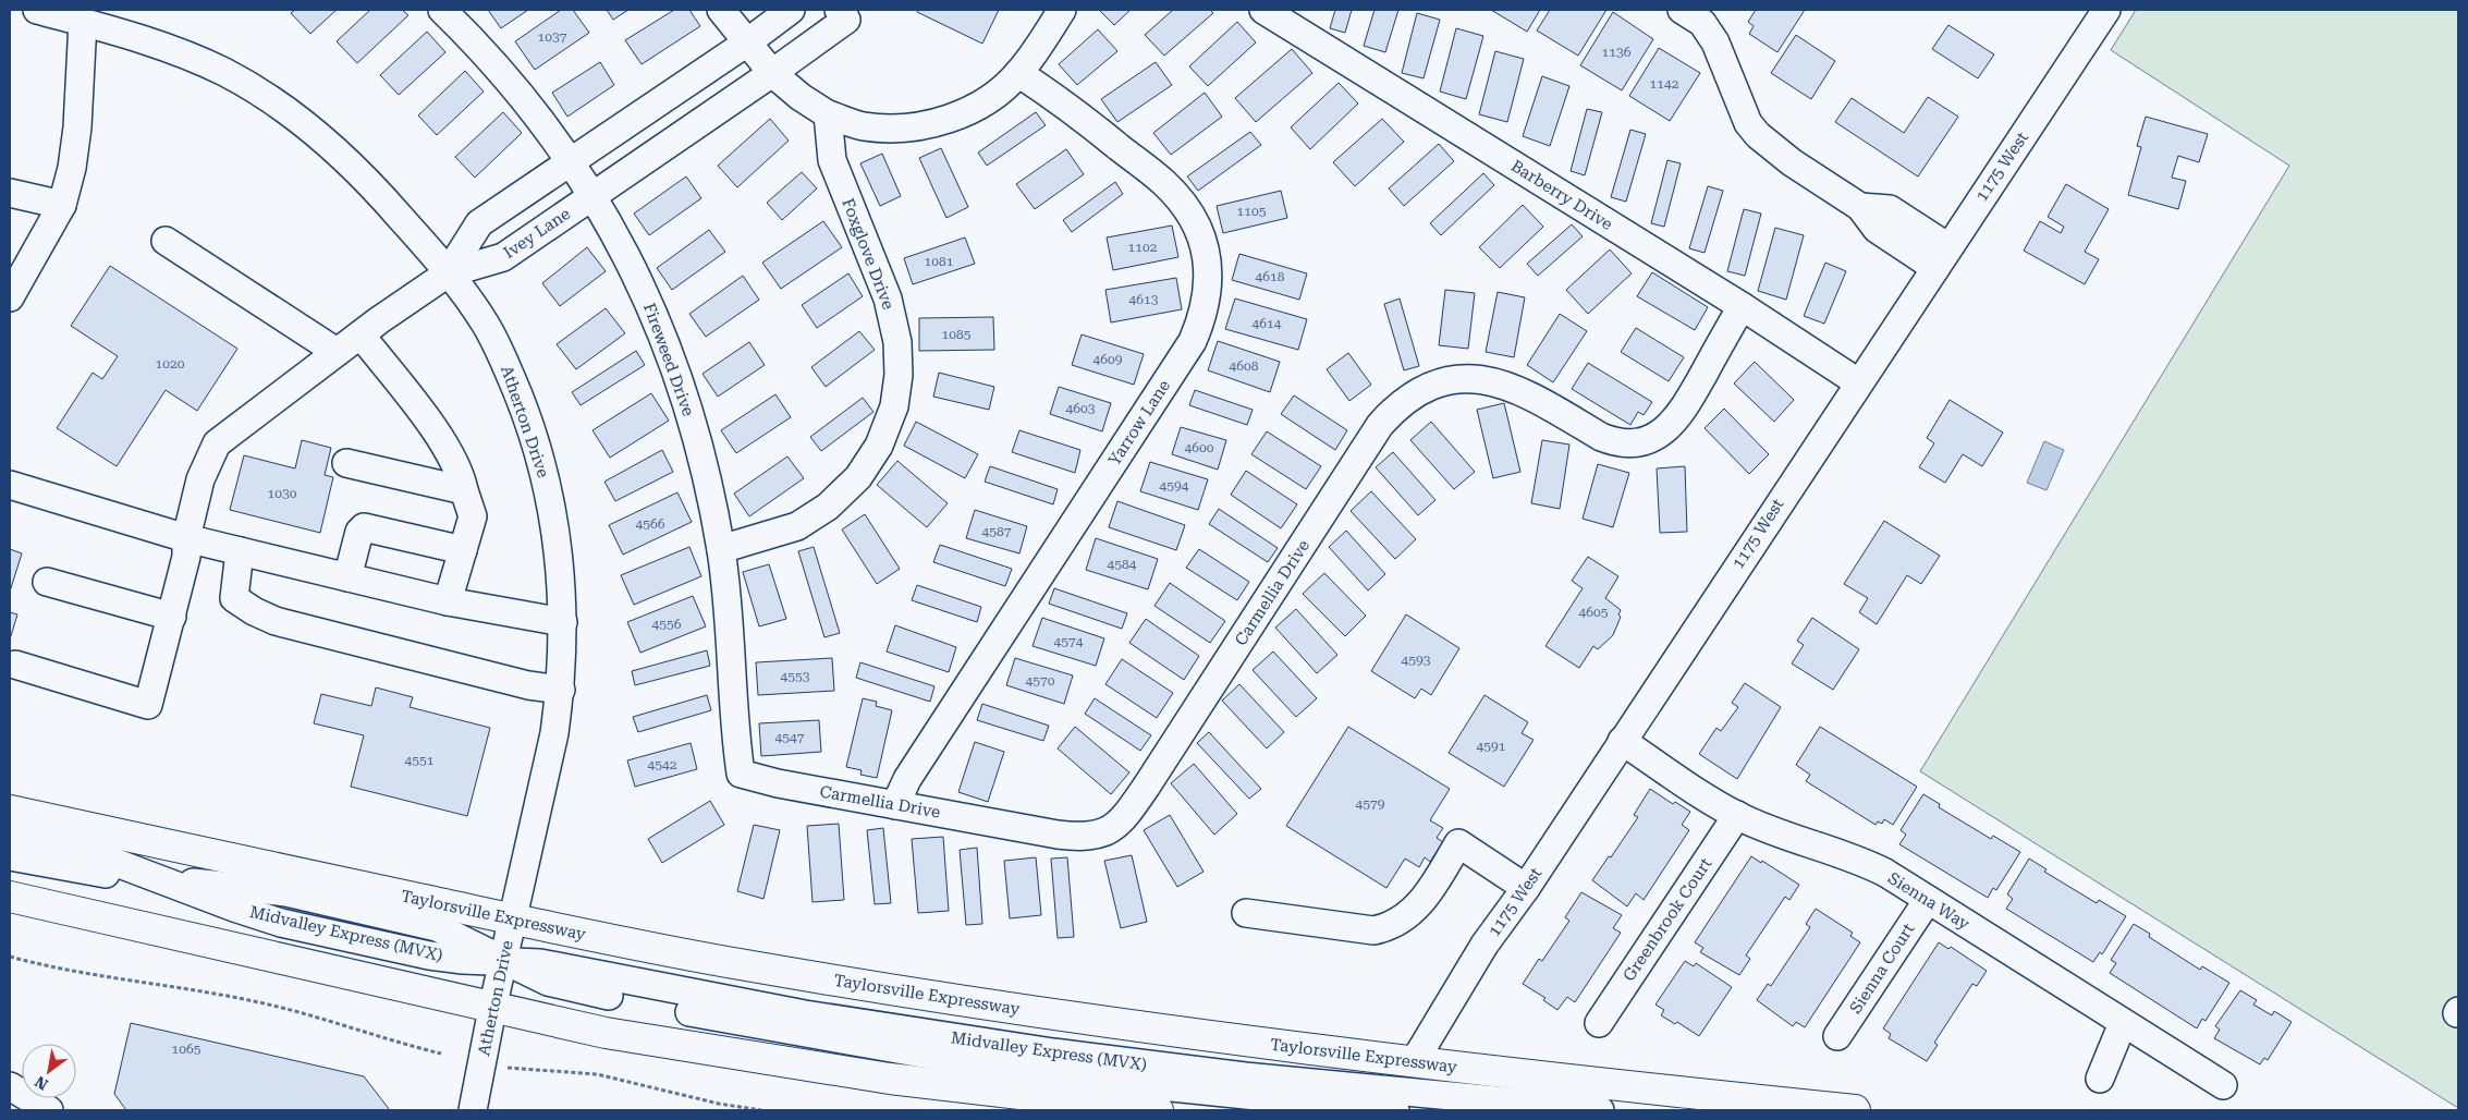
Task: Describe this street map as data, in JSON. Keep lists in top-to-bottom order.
{
  "streets": {
    "main road": ["Taylorsville Expressway"],
    "street": [
      "1175 West",
      "Barberry Drive",
      "Ivey Lane",
      "Foxglove Drive",
      "Fireweed Drive",
      "Atherton Drive",
      "Yarrow Lane",
      "Carmellia Drive",
      "Sienna Way",
      "Greenbrook Court",
      "Midvalley Express (MVX)",
      "Sienna Court"
    ]
  },
  "crossings": [
    ["1175 West", "Barberry Drive"],
    ["1175 West", "Sienna Way"],
    ["1175 West", "Taylorsville Expressway"],
    ["Barberry Drive", "Carmellia Drive"],
    ["Ivey Lane", "Fireweed Drive"],
    ["Ivey Lane", "Atherton Drive"],
    ["Foxglove Drive", "Fireweed Drive"],
    ["Fireweed Drive", "Carmellia Drive"],
    ["Atherton Drive", "Taylorsville Expressway"],
    ["Atherton Drive", "Midvalley Express (MVX)"],
    ["Yarrow Lane", "Carmellia Drive"],
    ["Sienna Way", "Greenbrook Court"],
    ["Sienna Way", "Sienna Court"]
  ],
  "house_numbers": [
    "1037",
    "1136",
    "1142",
    "1105",
    "1102",
    "1081",
    "4618",
    "4613",
    "4614",
    "1085",
    "4609",
    "1020",
    "4608",
    "4603",
    "4600",
    "4594",
    "1030",
    "4566",
    "4587",
    "4584",
    "4605",
    "4556",
    "4574",
    "4593",
    "4553",
    "4570",
    "4547",
    "4591",
    "4551",
    "4542",
    "4579",
    "1065"
  ],
  "north": "bottom left"
}
